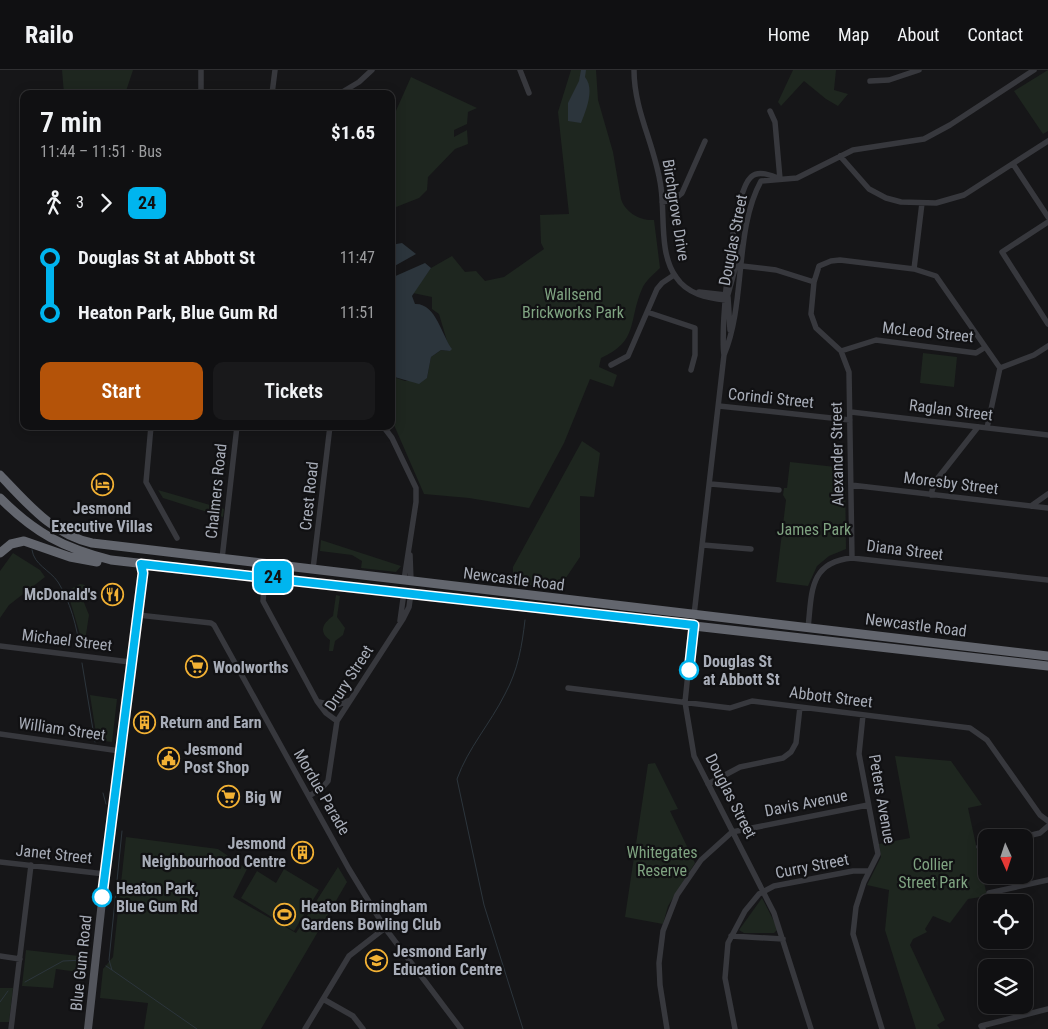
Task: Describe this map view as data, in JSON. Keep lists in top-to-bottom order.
{
  "streets": {
    "highway": ["Douglas Street", "Newcastle Road"],
    "main road": ["Blue Gum Road"],
    "street": [
      "Birchgrove Drive",
      "McLeod Street",
      "Corindi Street",
      "Raglan Street",
      "Alexander Street",
      "Moresby Street",
      "Chalmers Road",
      "Crest Road",
      "Diana Street",
      "Michael Street",
      "Drury Street",
      "Abbott Street",
      "William Street",
      "Mordue Parade",
      "Peters Avenue",
      "Davis Avenue",
      "Janet Street",
      "Curry Street"
    ]
  },
  "crossings": [
    ["Birchgrove Drive", "Douglas Street"],
    ["Douglas Street", "Corindi Street"],
    ["Douglas Street", "Newcastle Road"],
    ["Douglas Street", "Abbott Street"],
    ["Douglas Street", "Davis Avenue"],
    ["Douglas Street", "Curry Street"],
    ["McLeod Street", "Alexander Street"],
    ["Corindi Street", "Alexander Street"],
    ["Raglan Street", "Alexander Street"],
    ["Alexander Street", "Moresby Street"],
    ["Alexander Street", "Diana Street"],
    ["Chalmers Road", "Newcastle Road"],
    ["Crest Road", "Newcastle Road"],
    ["Diana Street", "Newcastle Road"],
    ["Newcastle Road", "Drury Street"],
    ["Newcastle Road", "Blue Gum Road"],
    ["Michael Street", "Blue Gum Road"],
    ["Drury Street", "Mordue Parade"],
    ["Abbott Street", "Peters Avenue"],
    ["William Street", "Blue Gum Road"],
    ["Mordue Parade", "Blue Gum Road"],
    ["Peters Avenue", "Davis Avenue"],
    ["Peters Avenue", "Curry Street"],
    ["Janet Street", "Blue Gum Road"]
  ],
  "parks": [
    "Wallsend Brickworks Park",
    "James Park",
    "Whitegates Reserve",
    "Collier Street Park"
  ],
  "places": {
    "hotel": ["Jesmond Executive Villas"],
    "restaurant": ["McDonald's"],
    "supermarket": ["Woolworths", "Big W"],
    "other": ["Douglas St at Abbott St", "Heaton Park, Blue Gum Rd"],
    "building": ["Return and Earn", "Jesmond Neighbourhood Centre"],
    "public building": ["Jesmond Post Shop"],
    "sports": ["Heaton Birmingham Gardens Bowling Club"],
    "school or university": ["Jesmond Early Education Centre"]
  },
  "lines": ["bus line 24"],
  "north": "bottom",
  "page": {
    "header": "Railo",
    "nav": [
      "Home",
      "Map",
      "About",
      "Contact"
    ],
    "on_map": "24",
    "heading": ["7 min", "11:44 – 11:51 · Bus", "$1.65"],
    "legs": ["3", "24"],
    "list": [
      {
        "name": "Douglas St at Abbott St",
        "value": "11:47"
      },
      {
        "name": "Heaton Park, Blue Gum Rd",
        "value": "11:51"
      }
    ],
    "buttons": ["Start", "Tickets"]
  }
}
